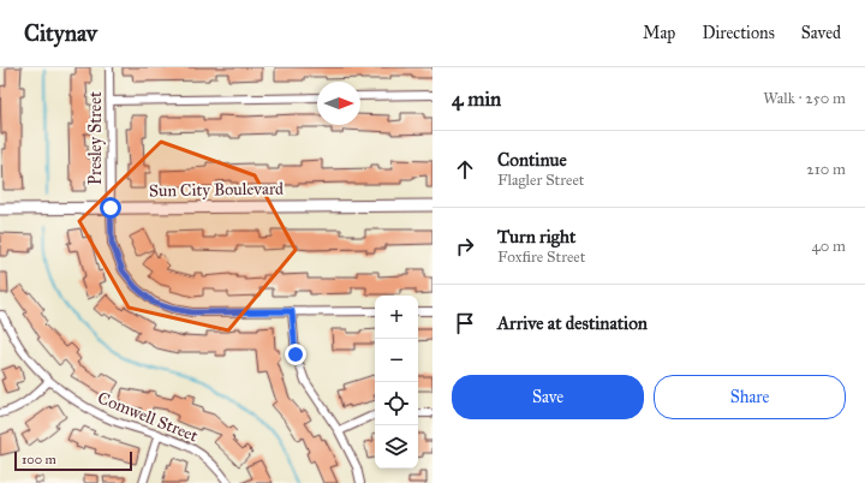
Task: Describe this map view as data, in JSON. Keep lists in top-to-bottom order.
{
  "streets": {
    "street": ["Presley Street", "Sun City Boulevard", "Comwell Street"]
  },
  "crossings": [
    ["Presley Street", "Sun City Boulevard"]
  ],
  "scale_bar": "100 m",
  "north": "right",
  "page": {
    "header": "Citynav",
    "nav": ["Map", "Directions", "Saved"],
    "heading": ["4 min", "Walk · 250 m"],
    "list": [
      ["Continue", "Flagler Street", "210 m"],
      ["Turn right", "Foxfire Street", "40 m"],
      "Arrive at destination"
    ],
    "map_buttons": ["+", "−"],
    "buttons": ["Save", "Share"],
    "scale": "100 m"
  }
}
